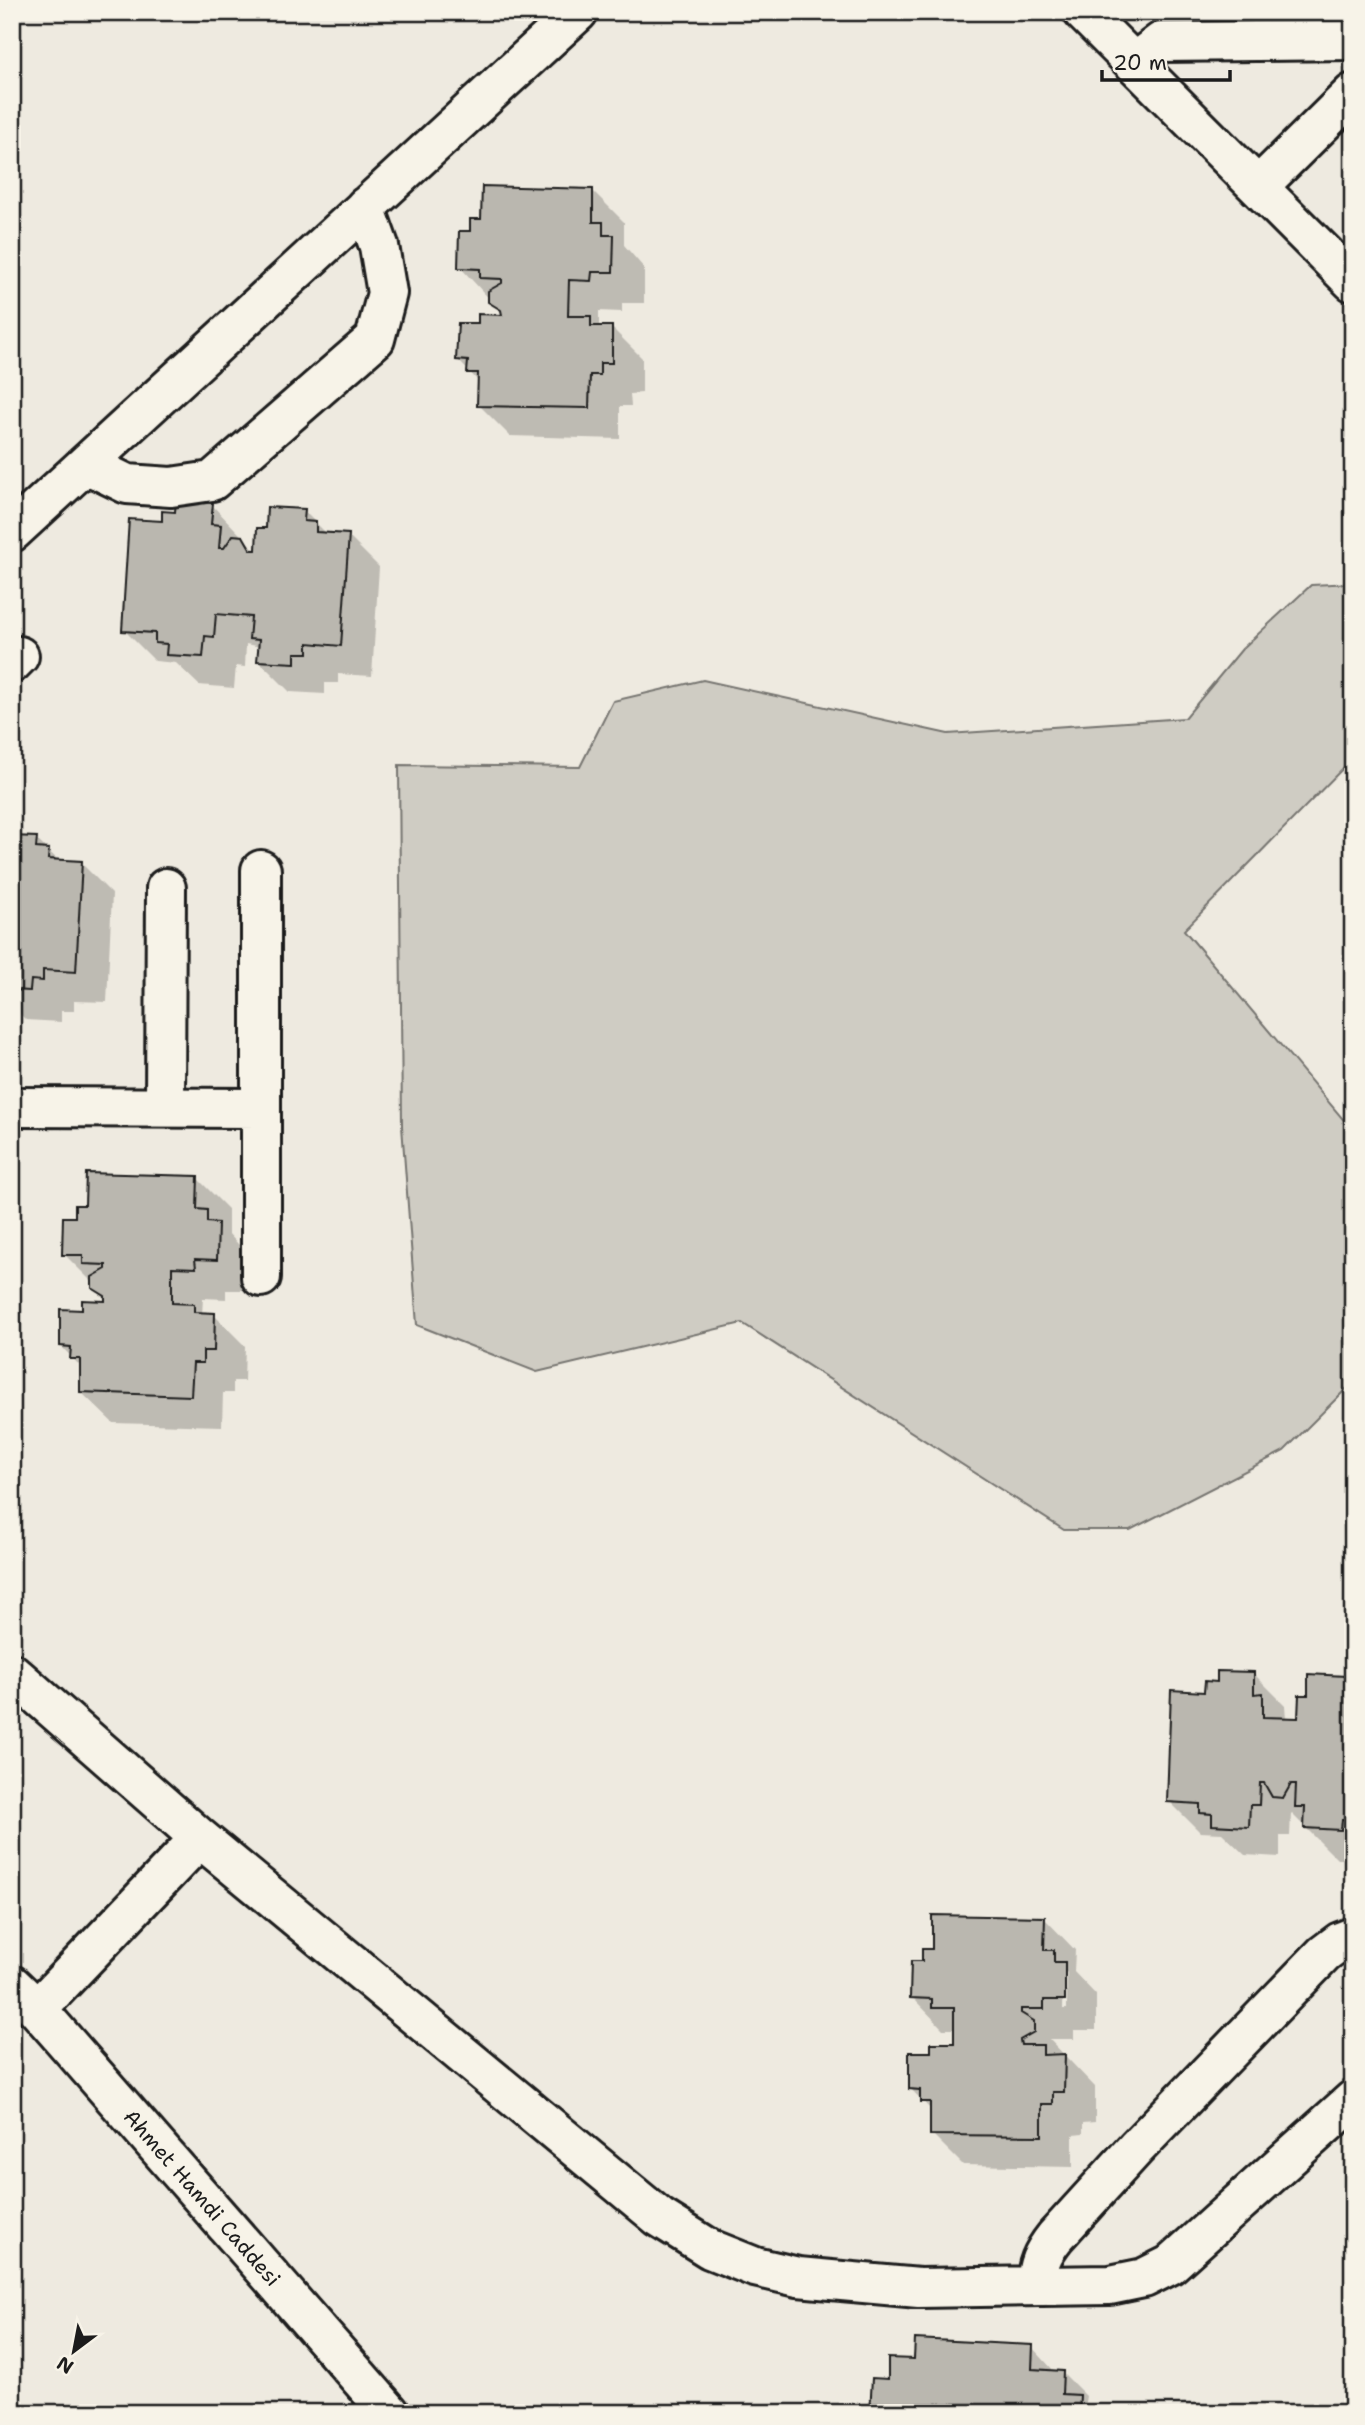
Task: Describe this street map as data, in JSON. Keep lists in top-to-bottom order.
{
  "streets": {
    "street": ["Ahmet Hamdi Caddesi"]
  },
  "scale_bar": "20 m",
  "north": "bottom left"
}
